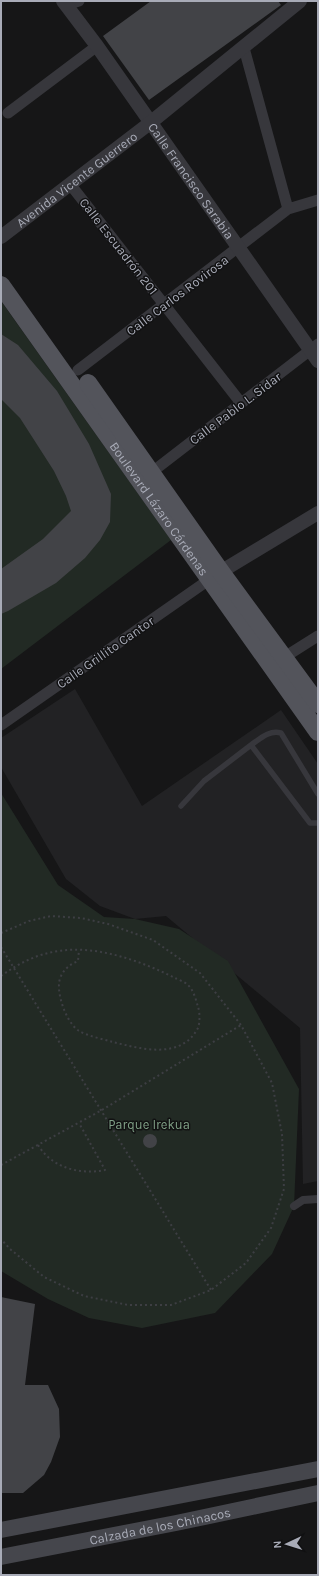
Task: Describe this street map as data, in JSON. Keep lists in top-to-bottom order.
{
  "streets": {
    "main road": ["Boulevard Lázaro Cárdenas", "Calzada de los Chinacos"],
    "street": [
      "Avenida Vicente Guerrero",
      "Calle Francisco Sarabia",
      "Calle Escuadrón 201",
      "Calle Carlos Rovirosa",
      "Calle Pablo L. Sidar",
      "Calle Grillito Cantor"
    ]
  },
  "crossings": [
    ["Avenida Vicente Guerrero", "Calle Francisco Sarabia"],
    ["Avenida Vicente Guerrero", "Calle Escuadrón 201"],
    ["Calle Francisco Sarabia", "Calle Carlos Rovirosa"],
    ["Calle Francisco Sarabia", "Calle Pablo L. Sidar"],
    ["Calle Escuadrón 201", "Calle Carlos Rovirosa"],
    ["Calle Escuadrón 201", "Calle Pablo L. Sidar"],
    ["Calle Carlos Rovirosa", "Boulevard Lázaro Cárdenas"],
    ["Calle Pablo L. Sidar", "Boulevard Lázaro Cárdenas"],
    ["Boulevard Lázaro Cárdenas", "Calle Grillito Cantor"]
  ],
  "parks": ["Parque Irekua"],
  "north": "left"
}
